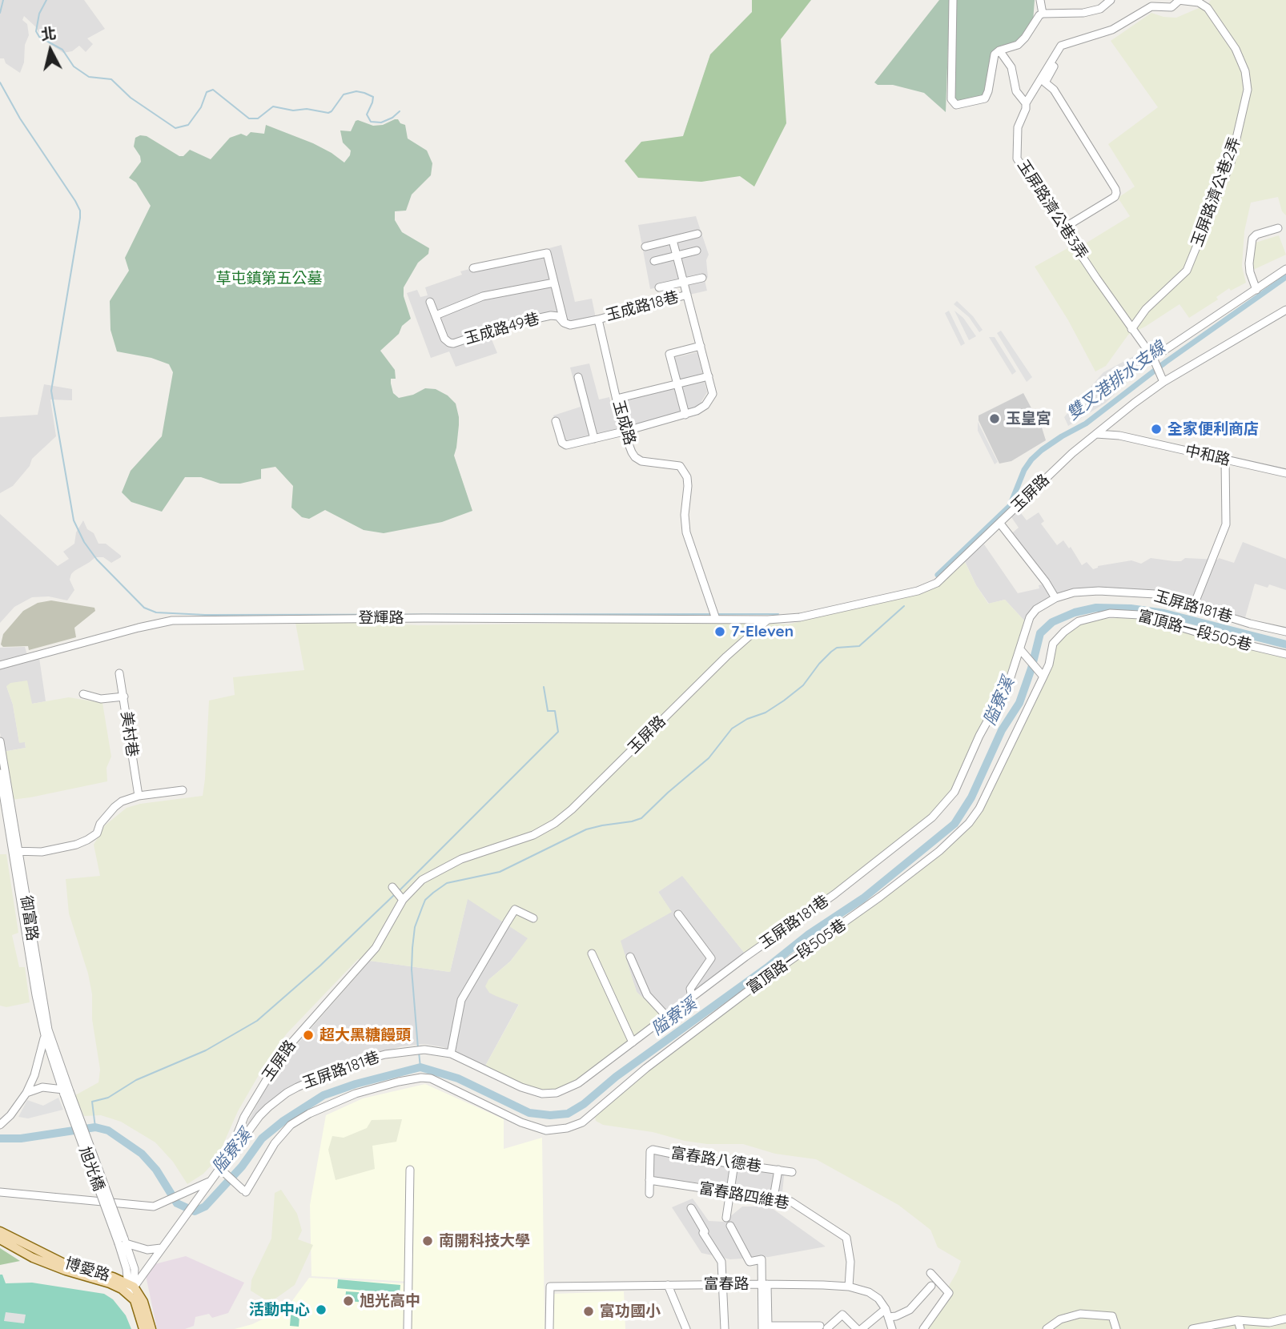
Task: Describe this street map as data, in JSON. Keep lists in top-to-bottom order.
{
  "streets": {
    "main road": ["博愛路"],
    "street": [
      "玉屏路濟公巷2弄",
      "玉屏路濟公巷3弄",
      "玉成路18巷",
      "玉成路49巷",
      "玉成路",
      "中和路",
      "玉屏路",
      "玉屏路181巷",
      "登輝路",
      "富頂路一段505巷",
      "美村巷",
      "御富路",
      "富春路八德巷",
      "旭光橋",
      "富春路四維巷",
      "富春路"
    ]
  },
  "crossings": [
    ["玉屏路濟公巷2弄", "玉屏路濟公巷3弄"],
    ["玉成路18巷", "玉成路"],
    ["玉成路", "登輝路"],
    ["中和路", "玉屏路"],
    ["玉屏路", "玉屏路181巷"],
    ["玉屏路", "登輝路"],
    ["玉屏路", "富頂路一段505巷"],
    ["御富路", "旭光橋"],
    ["富春路八德巷", "富春路四維巷"],
    ["富春路四維巷", "富春路"]
  ],
  "water": ["雙叉港排水支線", "隘寮溪"],
  "parks": ["草屯鎮第五公墓"],
  "places": [
    "玉皇宮",
    "全家便利商店",
    "7-Eleven",
    "超大黑糖饅頭",
    "南開科技大學",
    "旭光高中",
    "活動中心",
    "富功國小"
  ],
  "north": "top"
}
